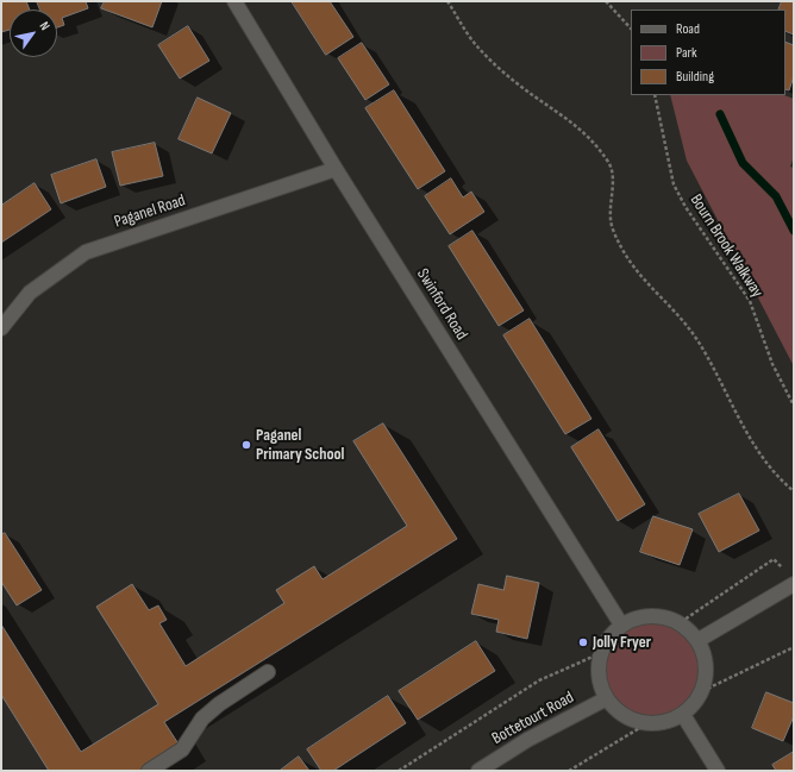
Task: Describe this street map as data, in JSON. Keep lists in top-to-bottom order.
{
  "streets": {
    "street": ["Paganel Road", "Swinford Road", "Bottetourt Road"],
    "path": ["Bourn Brook Walkway"]
  },
  "crossings": [
    ["Paganel Road", "Swinford Road"],
    ["Swinford Road", "Bottetourt Road"]
  ],
  "places": ["Paganel Primary School", "Jolly Fryer"],
  "legend": ["Road", "Park", "Building"],
  "north": "top right"
}
